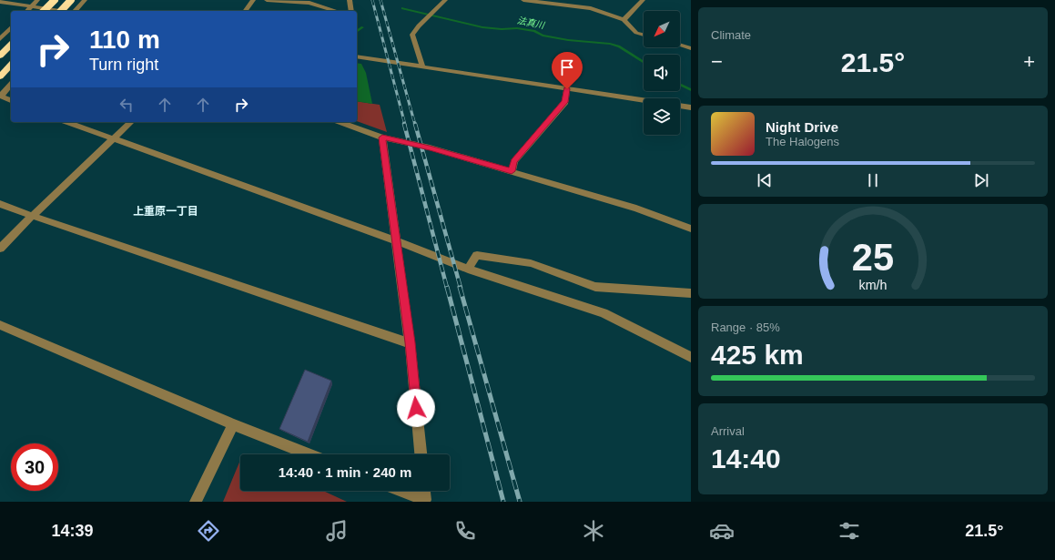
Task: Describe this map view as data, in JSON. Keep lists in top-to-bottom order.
{
  "districts": ["上重原一丁目"],
  "water": ["法真川"],
  "north": "bottom left",
  "page": {
    "tile": [
      "Climate",
      ["Range · 85%", "425 km"],
      ["Arrival", "14:40"]
    ],
    "turn": ["110 m", "Turn right"],
    "heat": ["−", "21.5°", "+"],
    "song": ["Night Drive", "The Halogens"],
    "limit": "30",
    "trip": "14:40 · 1 min · 240 m",
    "tabs": ["14:39", "21.5°"],
    "gauge": ["25", "km/h"]
  }
}
